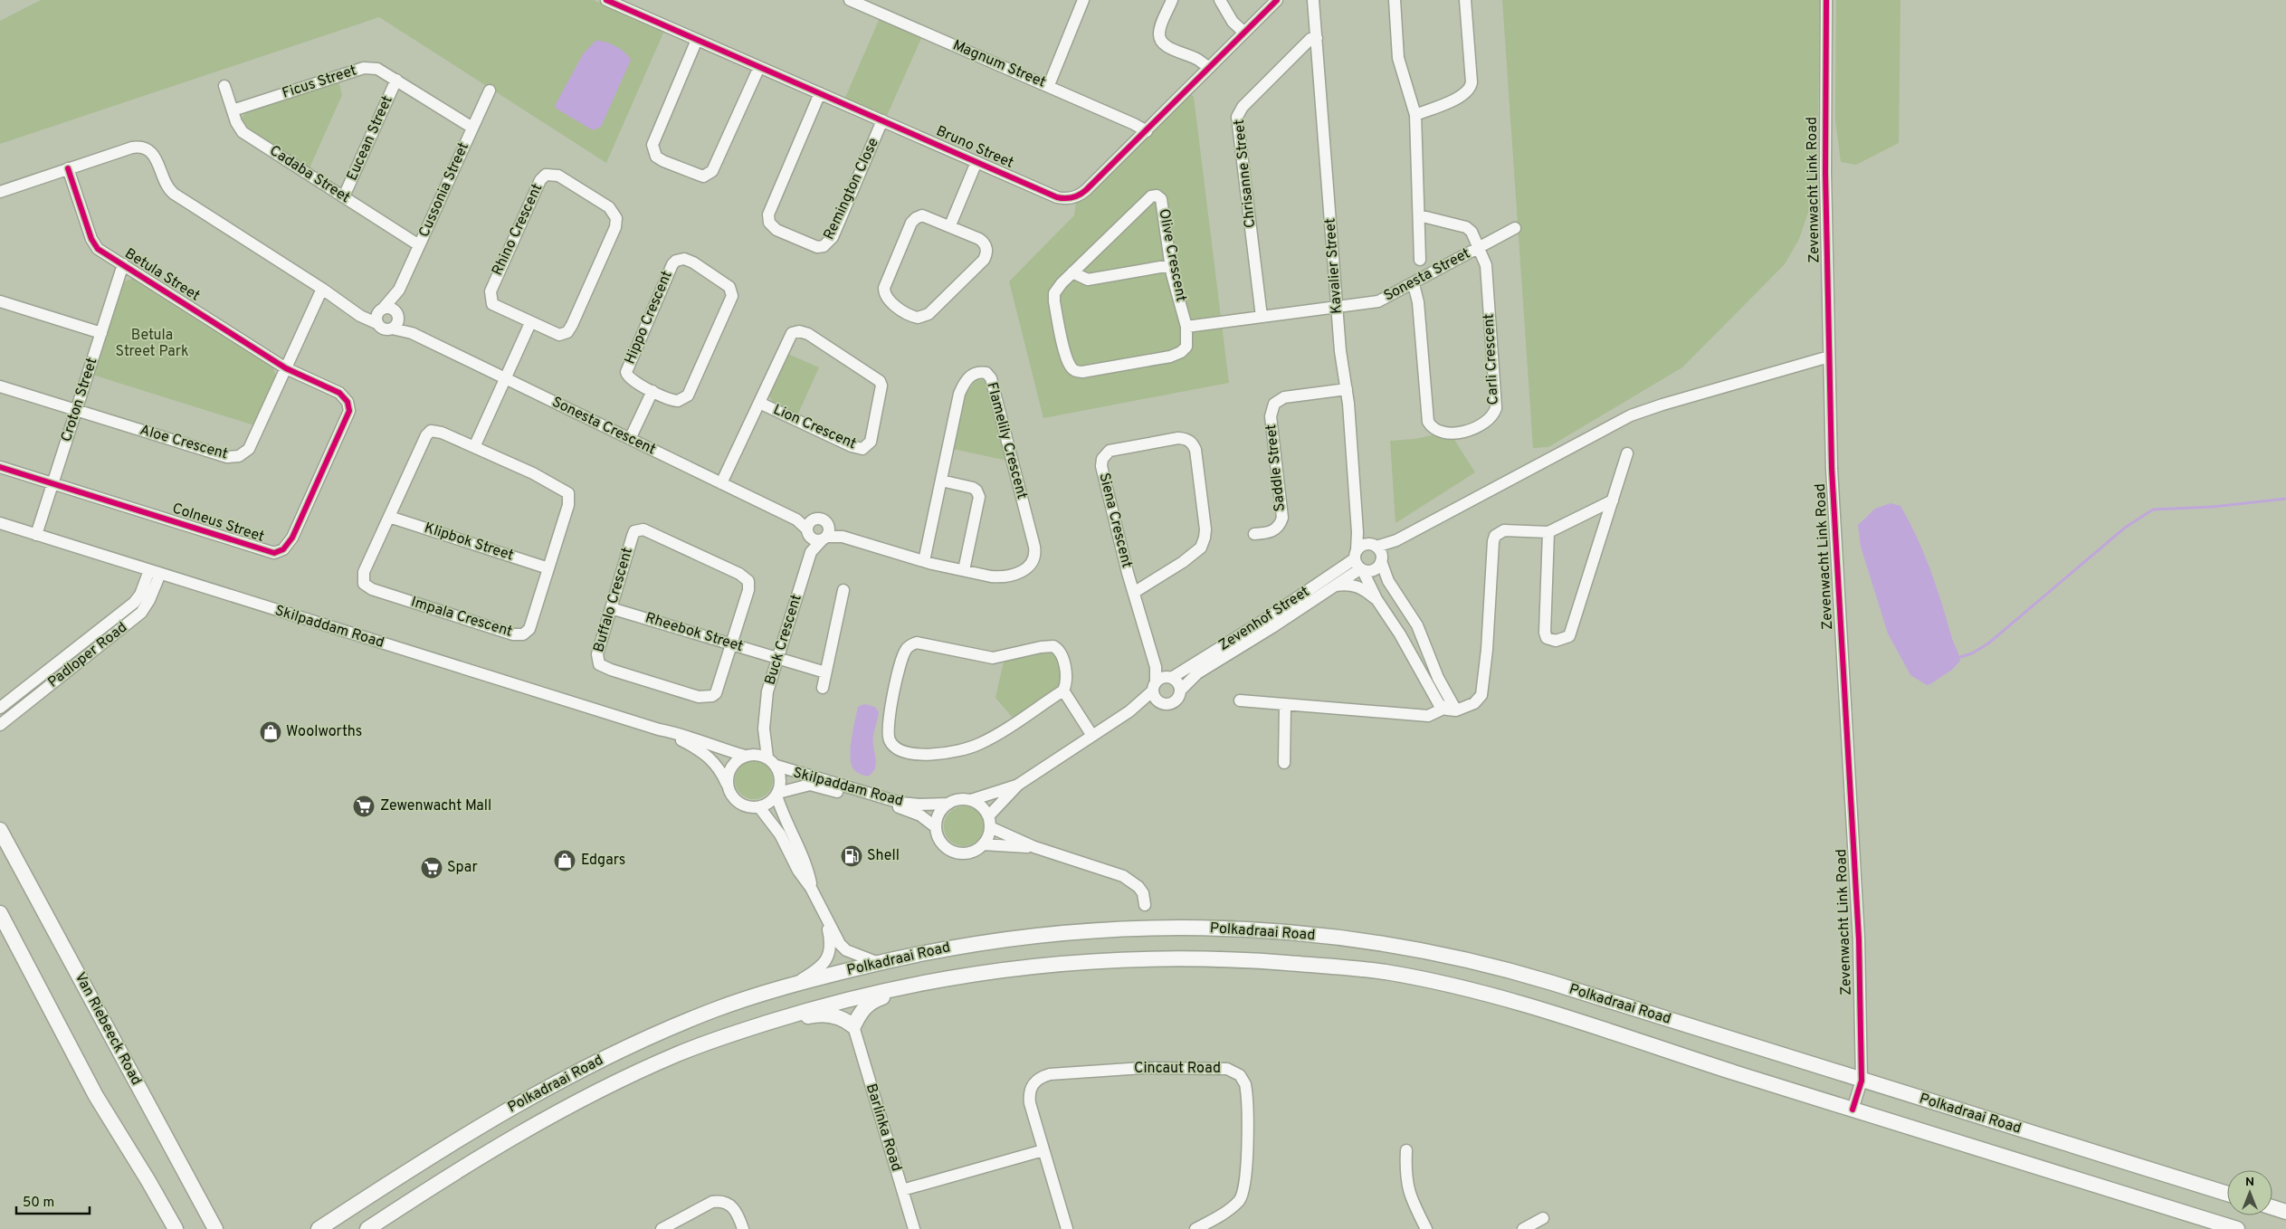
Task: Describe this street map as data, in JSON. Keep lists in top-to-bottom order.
{
  "streets": {
    "main road": ["Polkadraai Road", "Van Riebeeck Road"],
    "street": [
      "Magnum Street",
      "Ficus Street",
      "Eucean Street",
      "Bruno Street",
      "Chrisanne Street",
      "Cadaba Street",
      "Remington Close",
      "Cussonia Street",
      "Zevenwacht Link Road",
      "Rhino Crescent",
      "Olive Crescent",
      "Kavalier Street",
      "Betula Street",
      "Sonesta Street",
      "Hippo Crescent",
      "Carli Crescent",
      "Croton Street",
      "Sonesta Crescent",
      "Lion Crescent",
      "Flamelily Crescent",
      "Aloe Crescent",
      "Saddle Street",
      "Siena Crescent",
      "Colneus Street",
      "Klipbok Street",
      "Buffalo Crescent",
      "Impala Crescent",
      "Zevenhof Street",
      "Skilpaddam Road",
      "Rheebok Street",
      "Buck Crescent",
      "Padloper Road",
      "Cincaut Road",
      "Barlinka Road"
    ]
  },
  "crossings": [
    ["Magnum Street", "Bruno Street"],
    ["Ficus Street", "Eucean Street"],
    ["Ficus Street", "Cadaba Street"],
    ["Ficus Street", "Cussonia Street"],
    ["Eucean Street", "Cadaba Street"],
    ["Bruno Street", "Remington Close"],
    ["Chrisanne Street", "Kavalier Street"],
    ["Chrisanne Street", "Sonesta Street"],
    ["Cadaba Street", "Cussonia Street"],
    ["Cussonia Street", "Sonesta Crescent"],
    ["Zevenwacht Link Road", "Polkadraai Road"],
    ["Olive Crescent", "Sonesta Street"],
    ["Kavalier Street", "Sonesta Street"],
    ["Kavalier Street", "Saddle Street"],
    ["Kavalier Street", "Zevenhof Street"],
    ["Betula Street", "Croton Street"],
    ["Betula Street", "Aloe Crescent"],
    ["Betula Street", "Colneus Street"],
    ["Sonesta Street", "Carli Crescent"],
    ["Croton Street", "Aloe Crescent"],
    ["Croton Street", "Colneus Street"],
    ["Croton Street", "Skilpaddam Road"],
    ["Sonesta Crescent", "Lion Crescent"],
    ["Sonesta Crescent", "Buck Crescent"],
    ["Aloe Crescent", "Colneus Street"],
    ["Siena Crescent", "Zevenhof Street"],
    ["Klipbok Street", "Impala Crescent"],
    ["Buffalo Crescent", "Rheebok Street"],
    ["Zevenhof Street", "Skilpaddam Road"],
    ["Skilpaddam Road", "Padloper Road"],
    ["Rheebok Street", "Buck Crescent"]
  ],
  "parks": ["Betula Street Park"],
  "places": {
    "shop": ["Woolworths", "Edgars"],
    "supermarket": ["Zewenwacht Mall", "Spar"],
    "fuel station": ["Shell"]
  },
  "scale_bar": "50 m",
  "north": "top"
}
